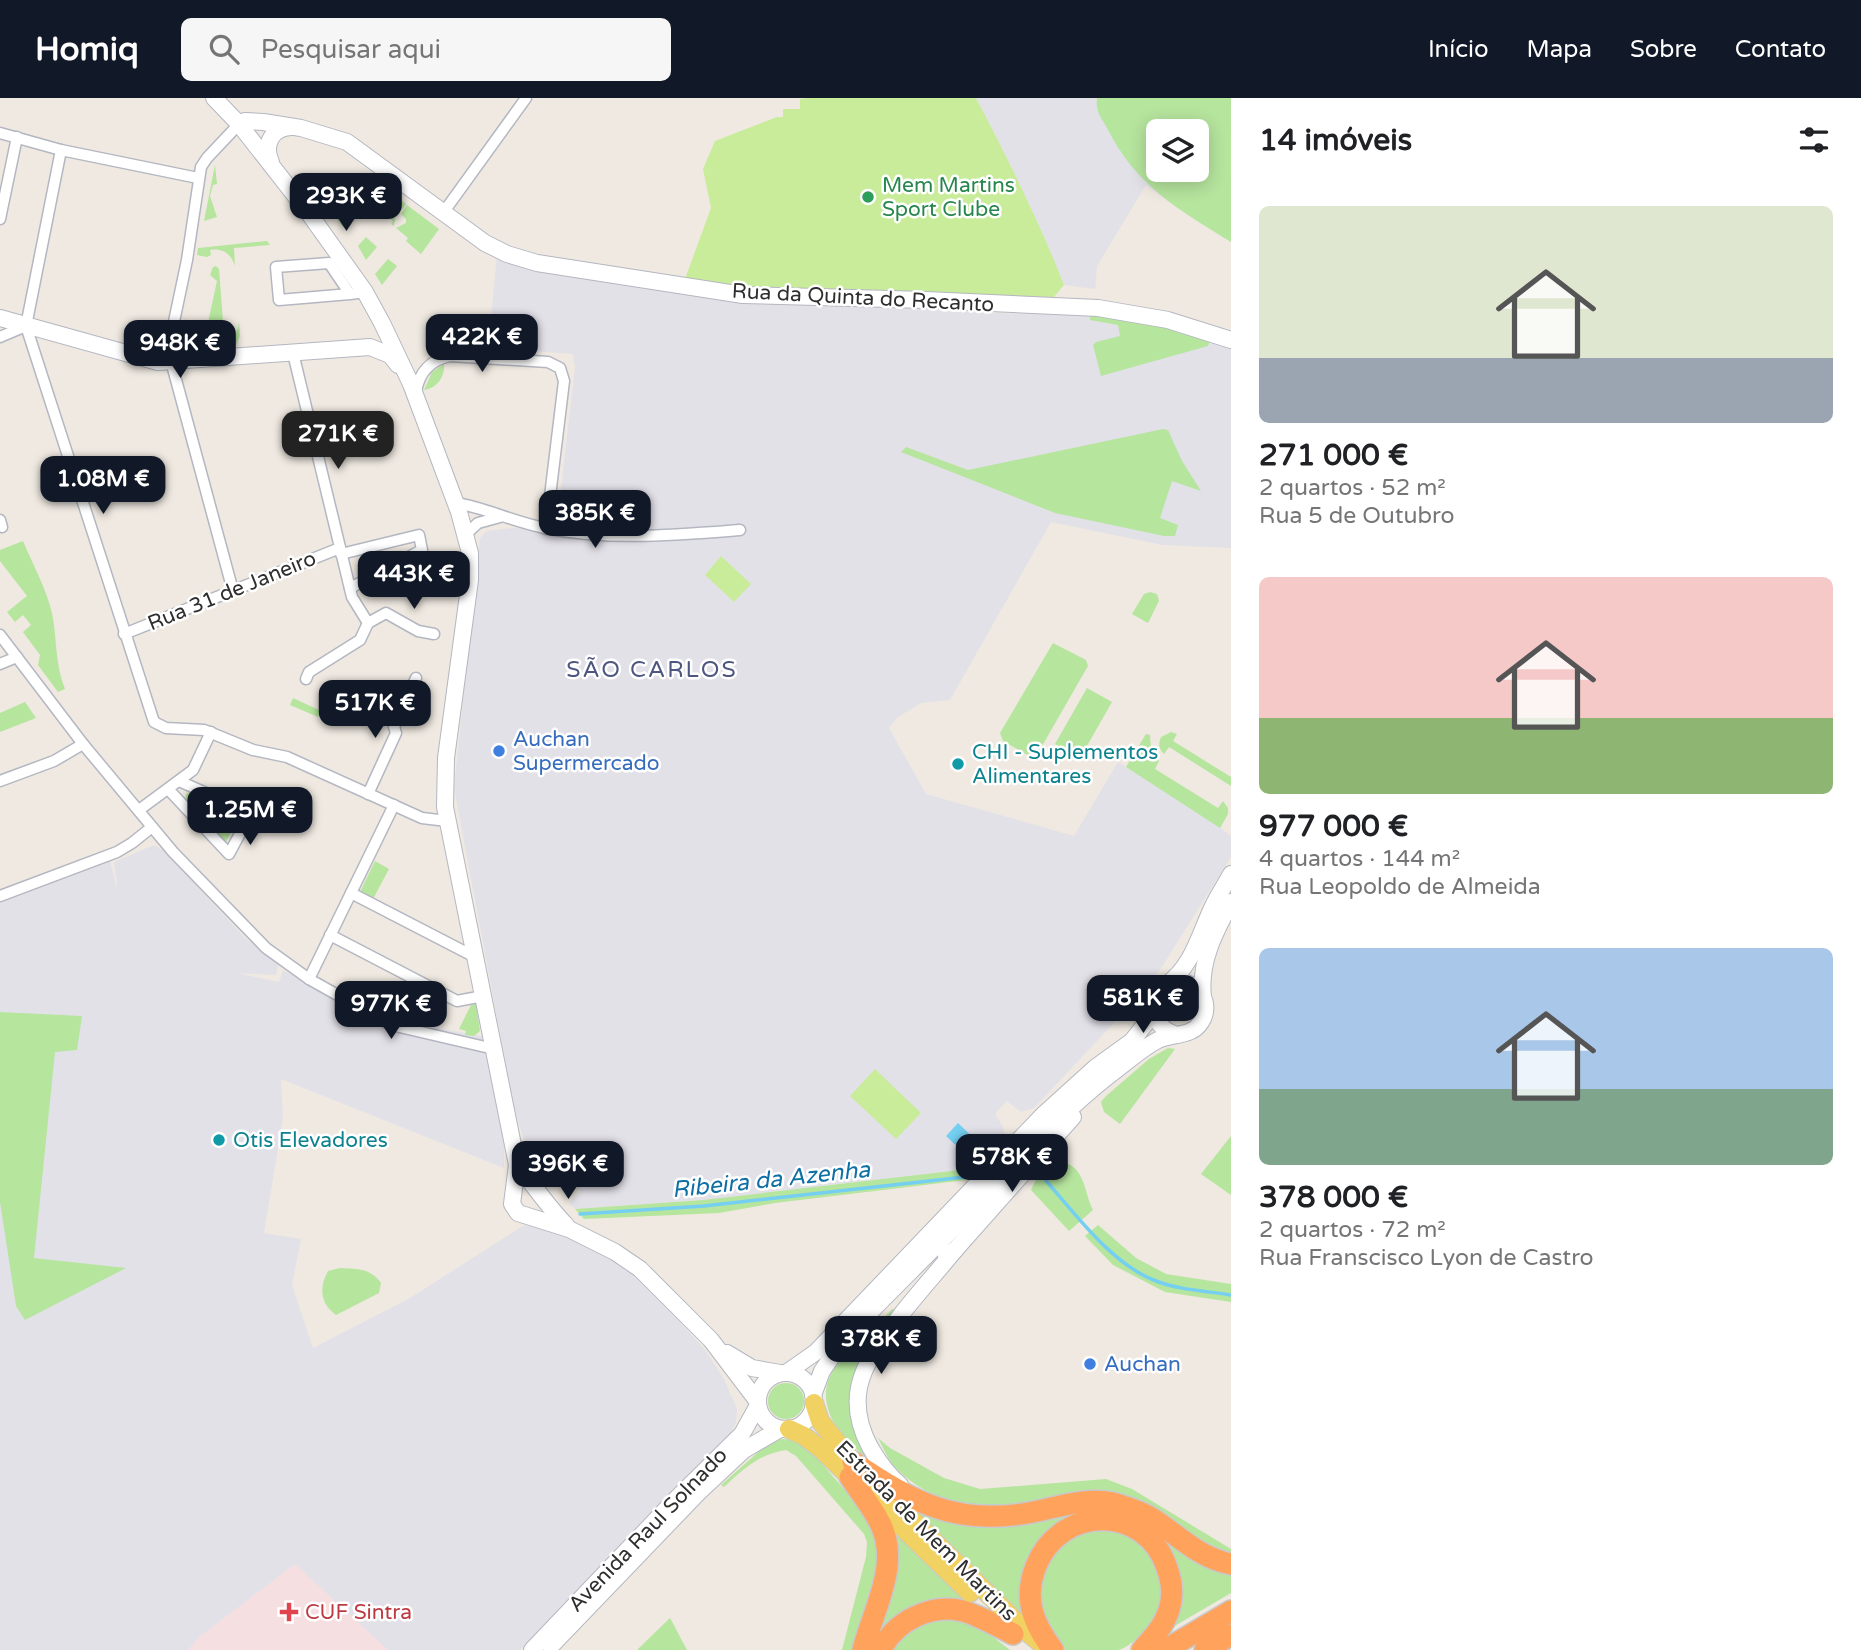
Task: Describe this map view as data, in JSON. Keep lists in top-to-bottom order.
{
  "streets": {
    "main road": ["Estrada de Mem Martins"],
    "street": ["Rua da Quinta do Recanto", "Rua 31 de Janeiro", "Avenida Raul Solnado"]
  },
  "crossings": [
    ["Avenida Raul Solnado", "Estrada de Mem Martins"]
  ],
  "districts": ["SÃO CARLOS"],
  "water": ["Ribeira da Azenha"],
  "places": {
    "other": [
      "Mem Martins Sport Clube",
      "Auchan Supermercado",
      "CHI - Suplementos Alimentares",
      "Otis Elevadores",
      "Auchan"
    ],
    "health": ["CUF Sintra"]
  },
  "page": {
    "header": "Homiq",
    "search": "Pesquisar aqui",
    "nav": [
      "Início",
      "Mapa",
      "Sobre",
      "Contato"
    ],
    "heading": "14 imóveis",
    "price": [
      "293K €",
      "422K €",
      "948K €",
      "271K €",
      "1.08M €",
      "385K €",
      "443K €",
      "517K €",
      "1.25M €",
      "581K €",
      "977K €",
      "578K €",
      "396K €",
      "378K €"
    ],
    "list": [
      {
        "name": "271 000 €",
        "note": "2 quartos · 52 m² · Rua 5 de Outubro"
      },
      {
        "name": "977 000 €",
        "note": "4 quartos · 144 m² · Rua Leopoldo de Almeida"
      },
      {
        "name": "378 000 €",
        "note": "2 quartos · 72 m² · Rua Franscisco Lyon de Castro"
      }
    ]
  }
}
